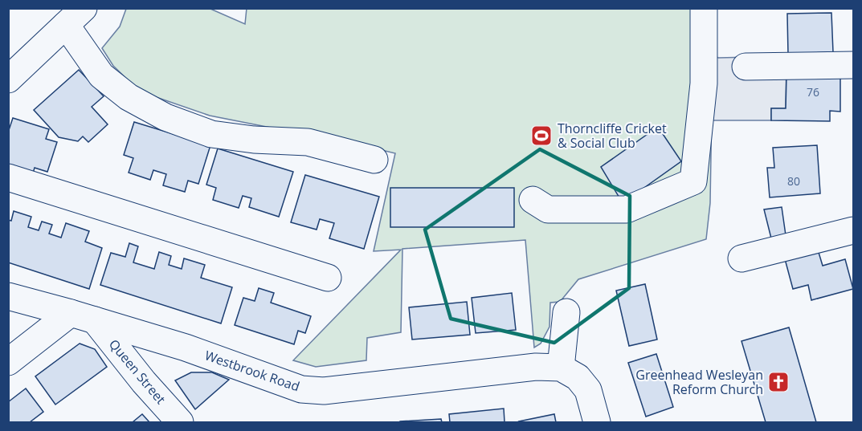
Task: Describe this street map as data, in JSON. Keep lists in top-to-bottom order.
{
  "streets": {
    "street": ["Westbrook Road", "Queen Street"]
  },
  "crossings": [
    ["Westbrook Road", "Queen Street"]
  ],
  "places": {
    "sports": ["Thorncliffe Cricket & Social Club"],
    "church": ["Greenhead Wesleyan Reform Church"]
  },
  "house_numbers": ["76", "80"]
}
